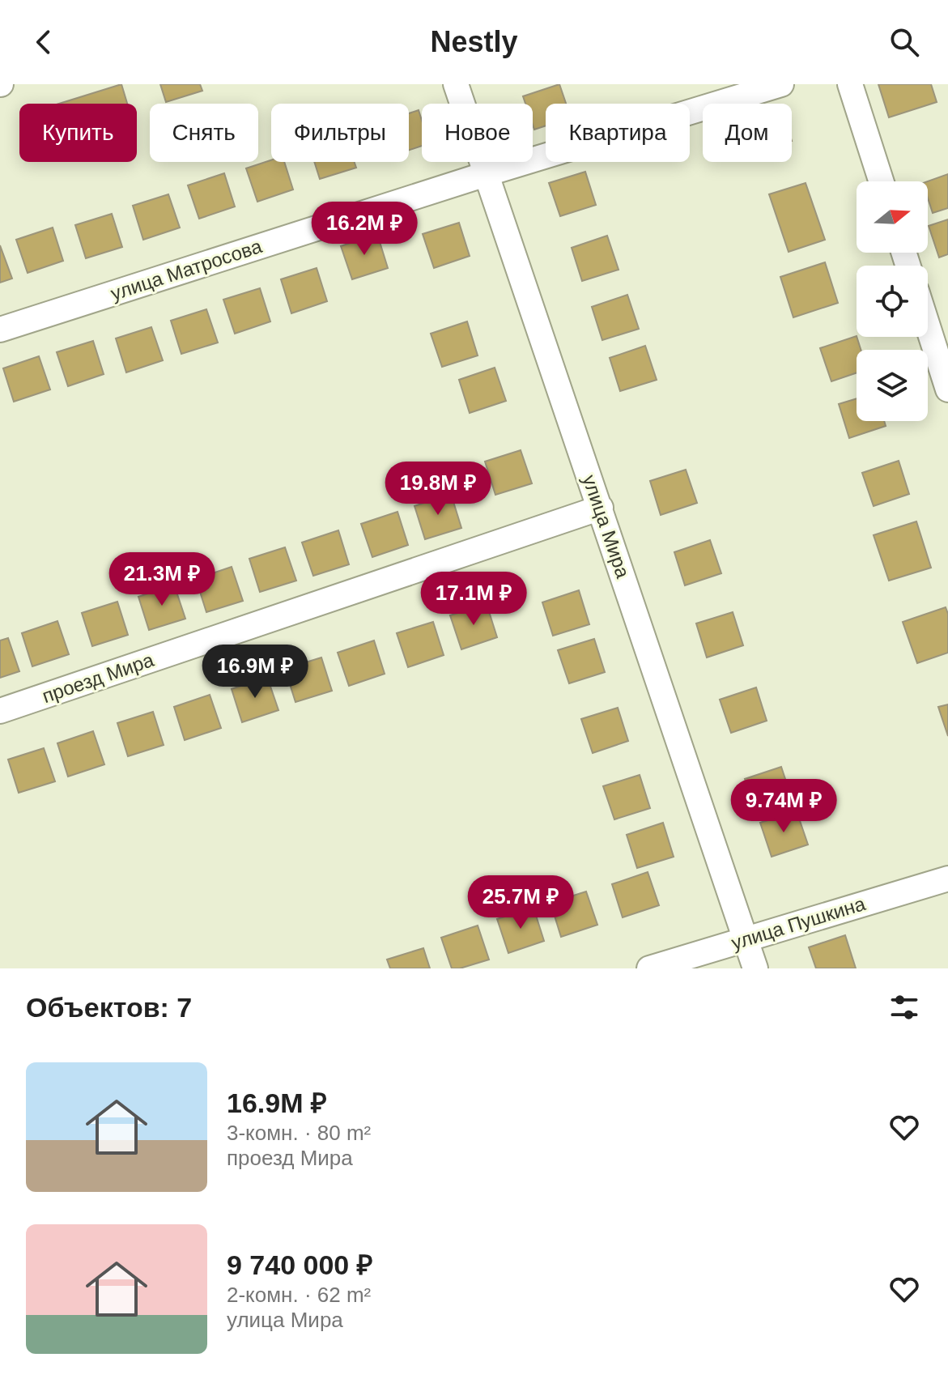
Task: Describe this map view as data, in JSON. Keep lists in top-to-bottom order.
{
  "streets": {
    "street": [
      "улица Матросова",
      "улица Мира",
      "проезд Мира",
      "улица Пушкина"
    ]
  },
  "crossings": [
    ["улица Матросова", "улица Мира"],
    ["улица Мира", "проезд Мира"],
    ["улица Мира", "улица Пушкина"]
  ],
  "north": "right",
  "page": {
    "header": "Nestly",
    "chip": [
      "Купить",
      "Снять",
      "Фильтры",
      "Новое",
      "Квартира",
      "Дом"
    ],
    "price": [
      "16.2M ₽",
      "19.8M ₽",
      "21.3M ₽",
      "17.1M ₽",
      "16.9M ₽",
      "9.74M ₽",
      "25.7M ₽"
    ],
    "heading": "Объектов: 7",
    "list": [
      {
        "name": "16.9M ₽",
        "note": "3-комн. · 80 m² · проезд Мира"
      },
      {
        "name": "9 740 000 ₽",
        "note": "2-комн. · 62 m² · улица Мира"
      }
    ]
  }
}
